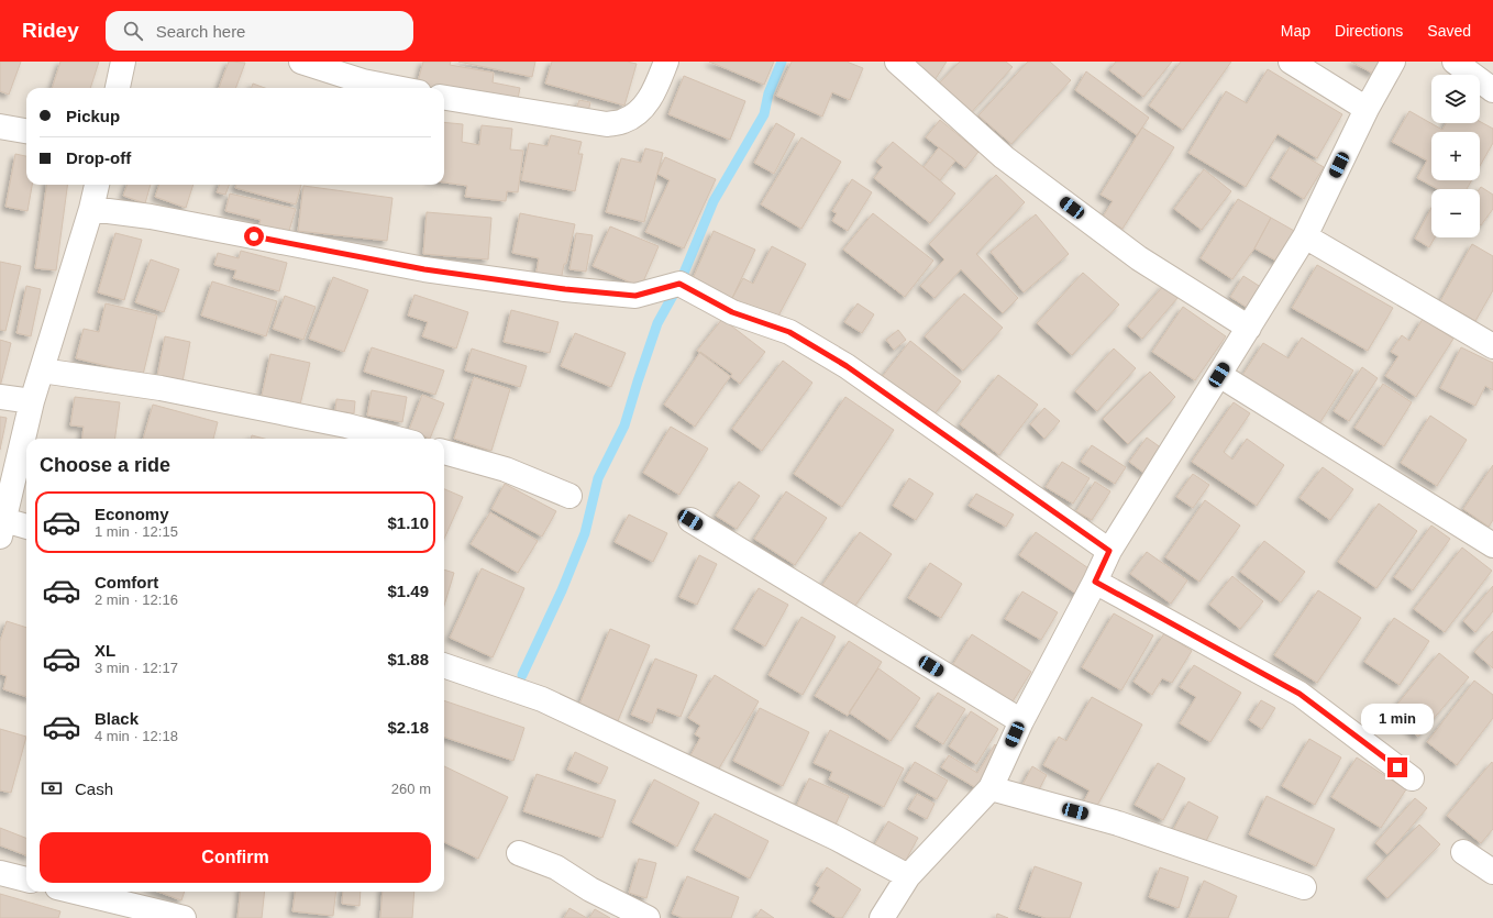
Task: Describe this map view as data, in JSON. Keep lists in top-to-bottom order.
{
  "page": {
    "header": "Ridey",
    "search": "Search here",
    "nav": ["Map", "Directions", "Saved"],
    "map_buttons": ["+", "−"],
    "banner": ["Pickup", "Drop-off"],
    "heading": "Choose a ride",
    "list": [
      {
        "name": "Economy",
        "note": "1 min · 12:15",
        "value": "$1.10"
      },
      {
        "name": "Comfort",
        "note": "2 min · 12:16",
        "value": "$1.49"
      },
      {
        "name": "XL",
        "note": "3 min · 12:17",
        "value": "$1.88"
      },
      {
        "name": "Black",
        "note": "4 min · 12:18",
        "value": "$2.18"
      }
    ],
    "bubble": "1 min",
    "pay": ["Cash", "260 m"],
    "buttons": "Confirm"
  }
}
